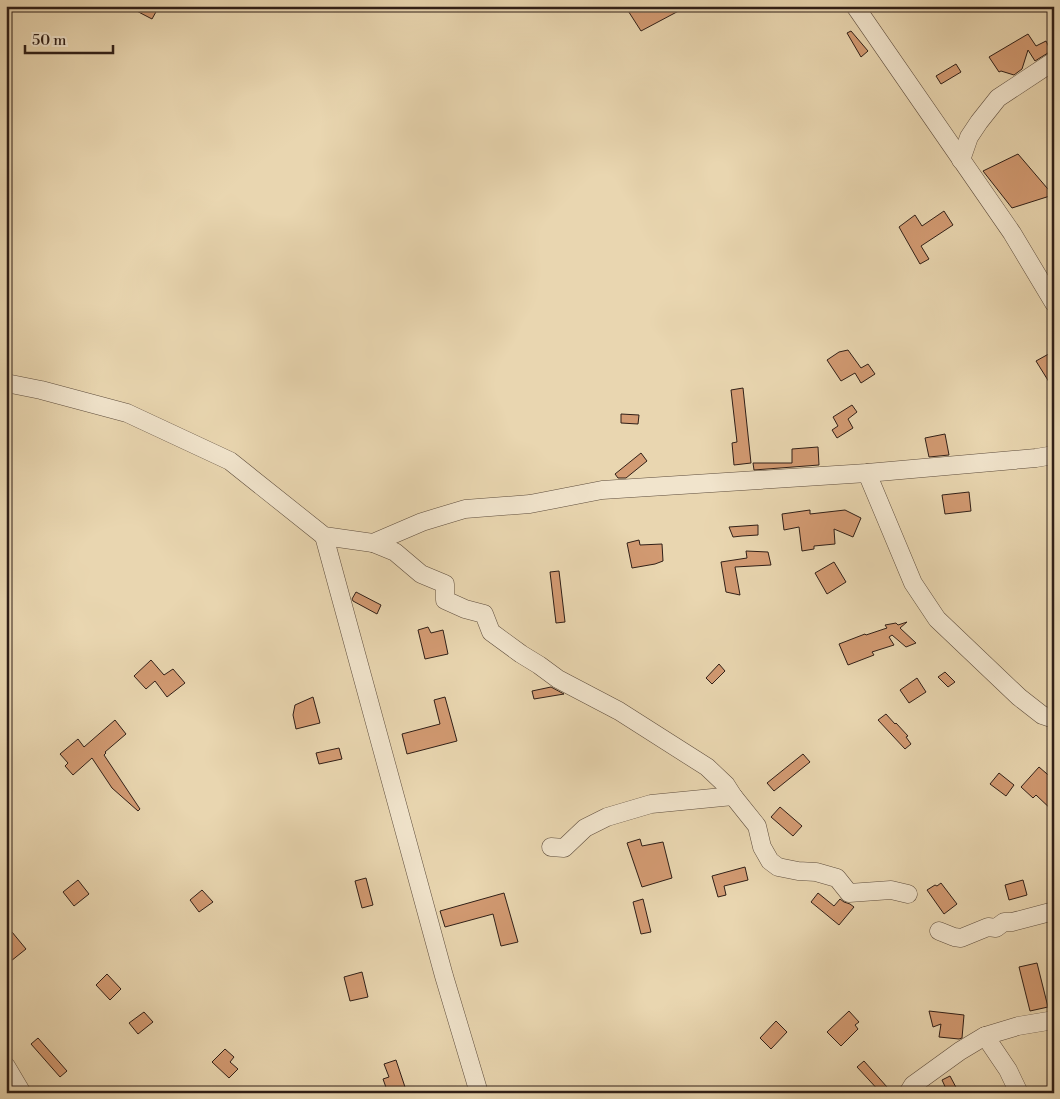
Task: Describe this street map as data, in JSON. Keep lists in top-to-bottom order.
{
  "scale_bar": "50 m"
}
